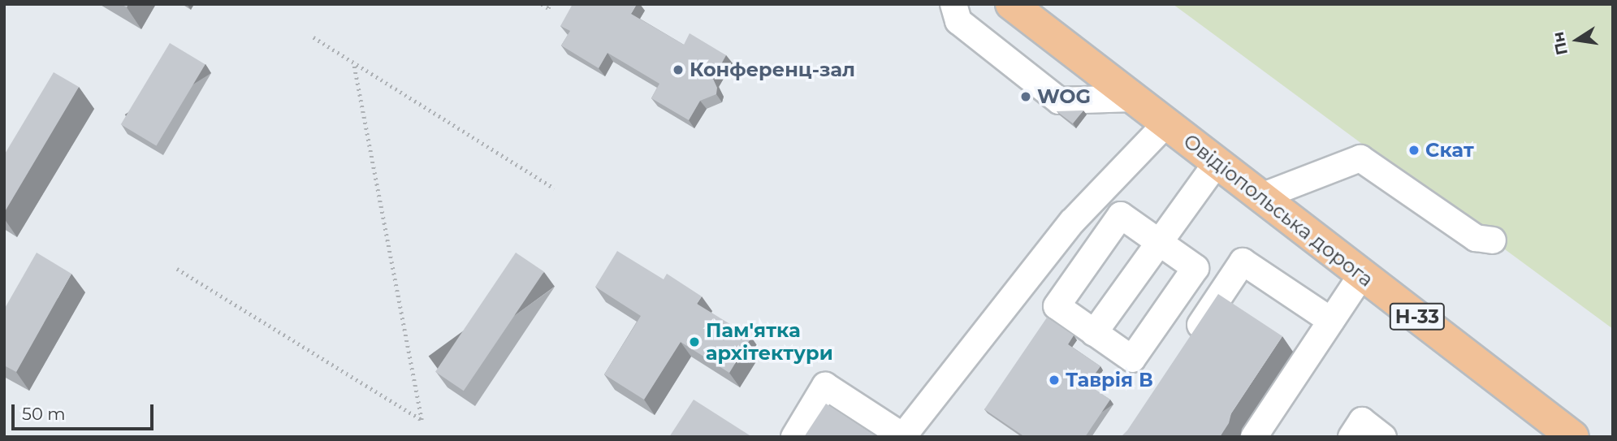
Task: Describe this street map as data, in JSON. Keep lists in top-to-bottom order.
{
  "streets": {
    "main road": ["Овідіопольська дорога", "Н-33"]
  },
  "places": [
    "Конференц-зал",
    "WOG",
    "Скат",
    "Пам'ятка архітектури",
    "Таврія В"
  ],
  "scale_bar": "50 m",
  "north": "left"
}
